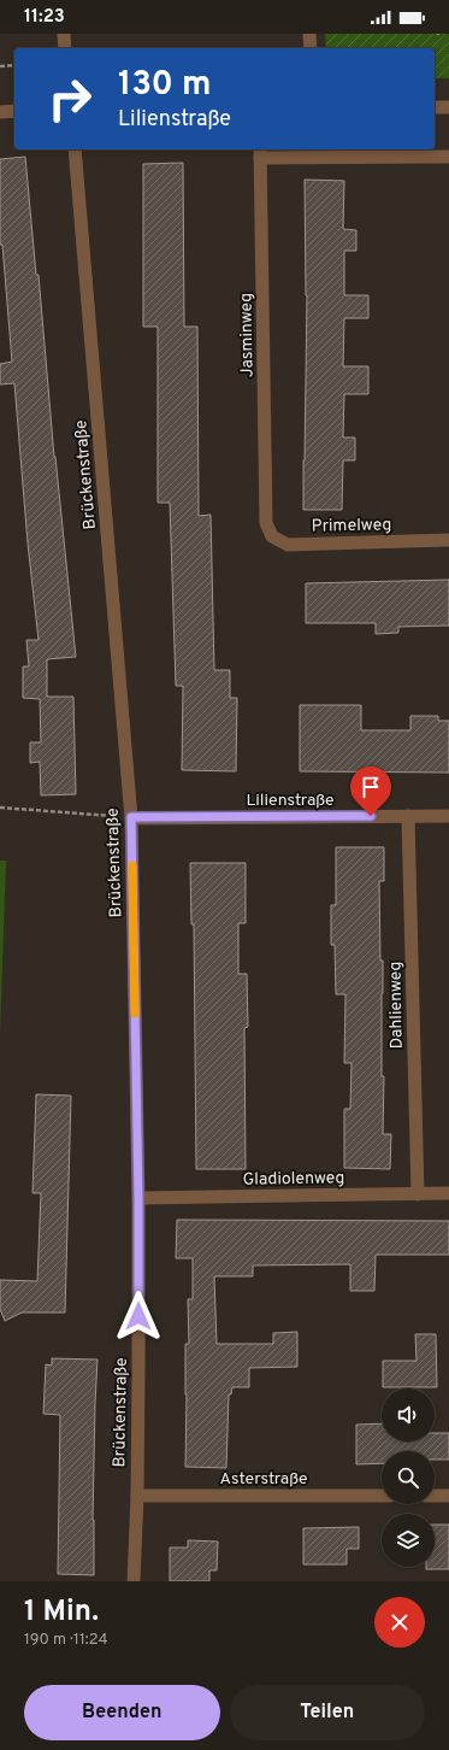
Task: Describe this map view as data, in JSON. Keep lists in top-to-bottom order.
{
  "streets": {
    "street": [
      "Jasminweg",
      "Brückenstraße",
      "Primelweg",
      "Lilienstraße",
      "Dahlienweg",
      "Gladiolenweg",
      "Asterstraße"
    ]
  },
  "crossings": [
    ["Jasminweg", "Primelweg"],
    ["Brückenstraße", "Lilienstraße"],
    ["Brückenstraße", "Gladiolenweg"],
    ["Brückenstraße", "Asterstraße"],
    ["Lilienstraße", "Dahlienweg"],
    ["Dahlienweg", "Gladiolenweg"]
  ],
  "page": {
    "status": "11:23",
    "turn": ["130 m", "Lilienstraße"],
    "heading": ["1 Min.", "190 m · 11:24"],
    "buttons": ["Beenden", "Teilen"]
  }
}
